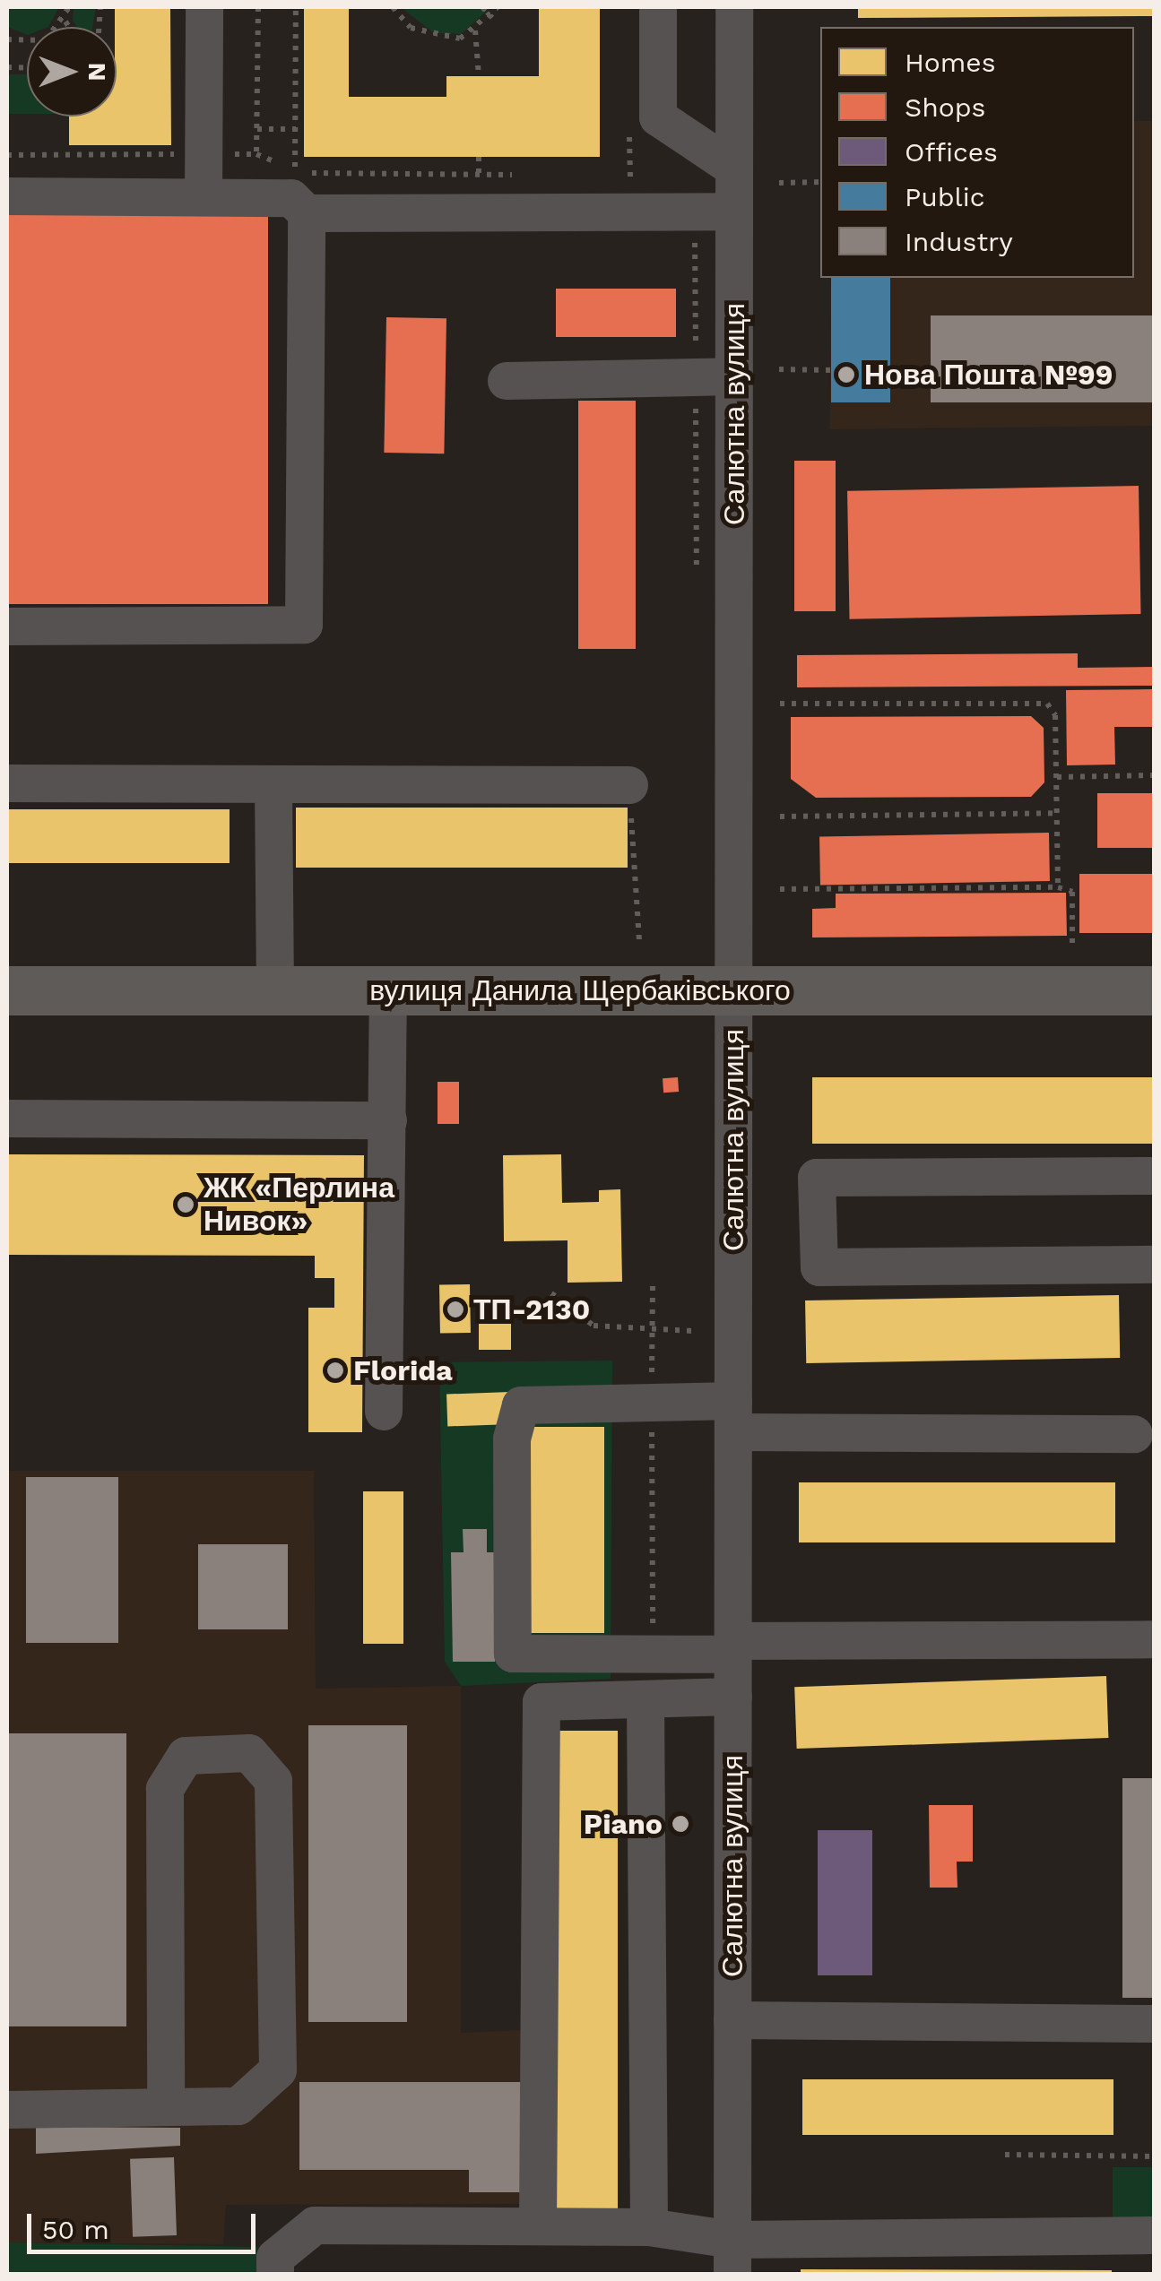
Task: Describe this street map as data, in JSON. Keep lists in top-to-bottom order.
{
  "streets": {
    "main road": ["вулиця Данила Щербаківського"],
    "street": ["Салютна вулиця"]
  },
  "crossings": [
    ["Салютна вулиця", "вулиця Данила Щербаківського"]
  ],
  "places": [
    "Нова Пошта №99",
    "ЖК «Перлина Нивок»",
    "ТП-2130",
    "Florida",
    "Piano"
  ],
  "legend": [
    "Homes",
    "Shops",
    "Offices",
    "Public",
    "Industry"
  ],
  "scale_bar": "50 m",
  "north": "right"
}
